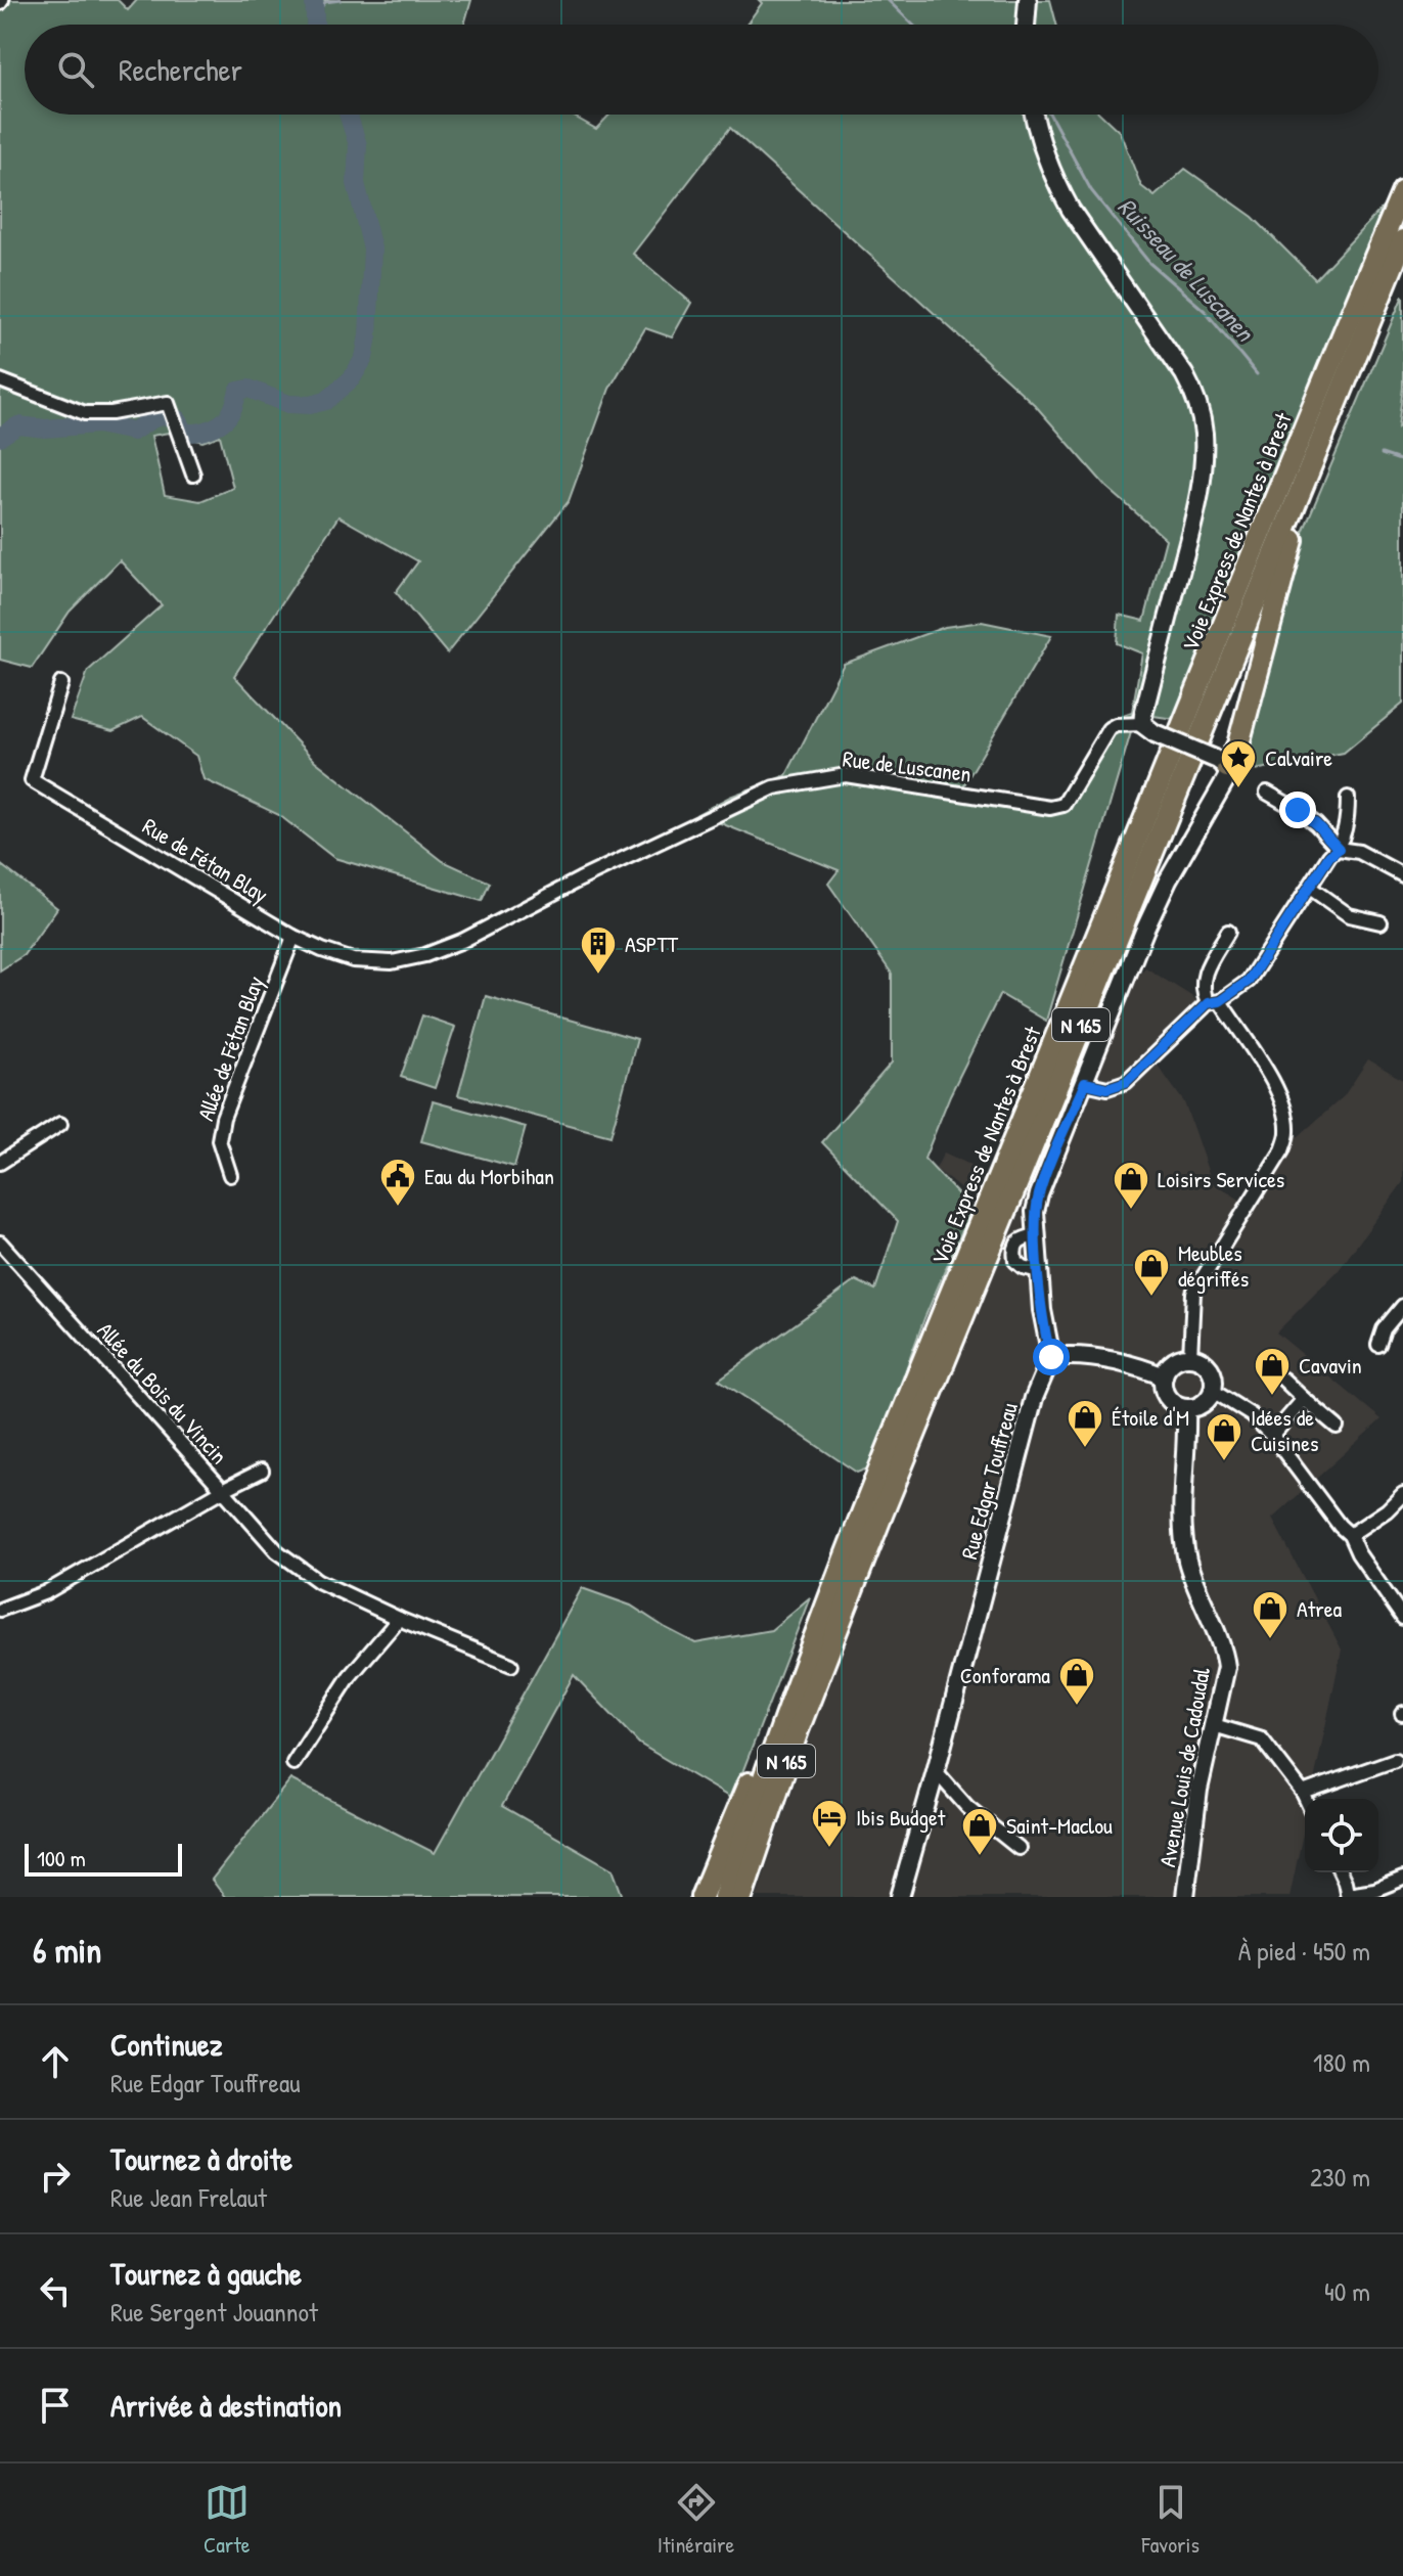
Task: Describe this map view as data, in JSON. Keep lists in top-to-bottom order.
{
  "streets": {
    "highway": ["Voie Express de Nantes à Brest", "N 165"],
    "street": [
      "Rue de Luscanen",
      "Rue de Fétan Blay",
      "Allée de Fétan Blay",
      "Allée du Bois du Vincin",
      "Rue Edgar Touffreau",
      "Avenue Louis de Cadoudal"
    ]
  },
  "crossings": [
    ["Rue de Luscanen", "Rue de Fétan Blay"],
    ["Rue de Fétan Blay", "Allée de Fétan Blay"]
  ],
  "water": ["Ruisseau de Luscanen"],
  "places": {
    "place": ["Calvaire"],
    "building": ["ASPTT"],
    "public building": ["Eau du Morbihan"],
    "shop": [
      "Loisirs Services",
      "Meubles dégriffés",
      "Cavavin",
      "Étoile d'M",
      "Idées de Cuisines",
      "Atrea",
      "Conforama",
      "Saint-Maclou"
    ],
    "hotel": ["Ibis Budget"]
  },
  "scale_bar": "100 m",
  "page": {
    "search": "Rechercher",
    "scale": "100 m",
    "heading": ["6 min", "À pied · 450 m"],
    "list": [
      ["Continuez", "Rue Edgar Touffreau", "180 m"],
      ["Tournez à droite", "Rue Jean Frelaut", "230 m"],
      ["Tournez à gauche", "Rue Sergent Jouannot", "40 m"],
      "Arrivée à destination"
    ],
    "nav": ["Carte", "Itinéraire", "Favoris"]
  }
}
